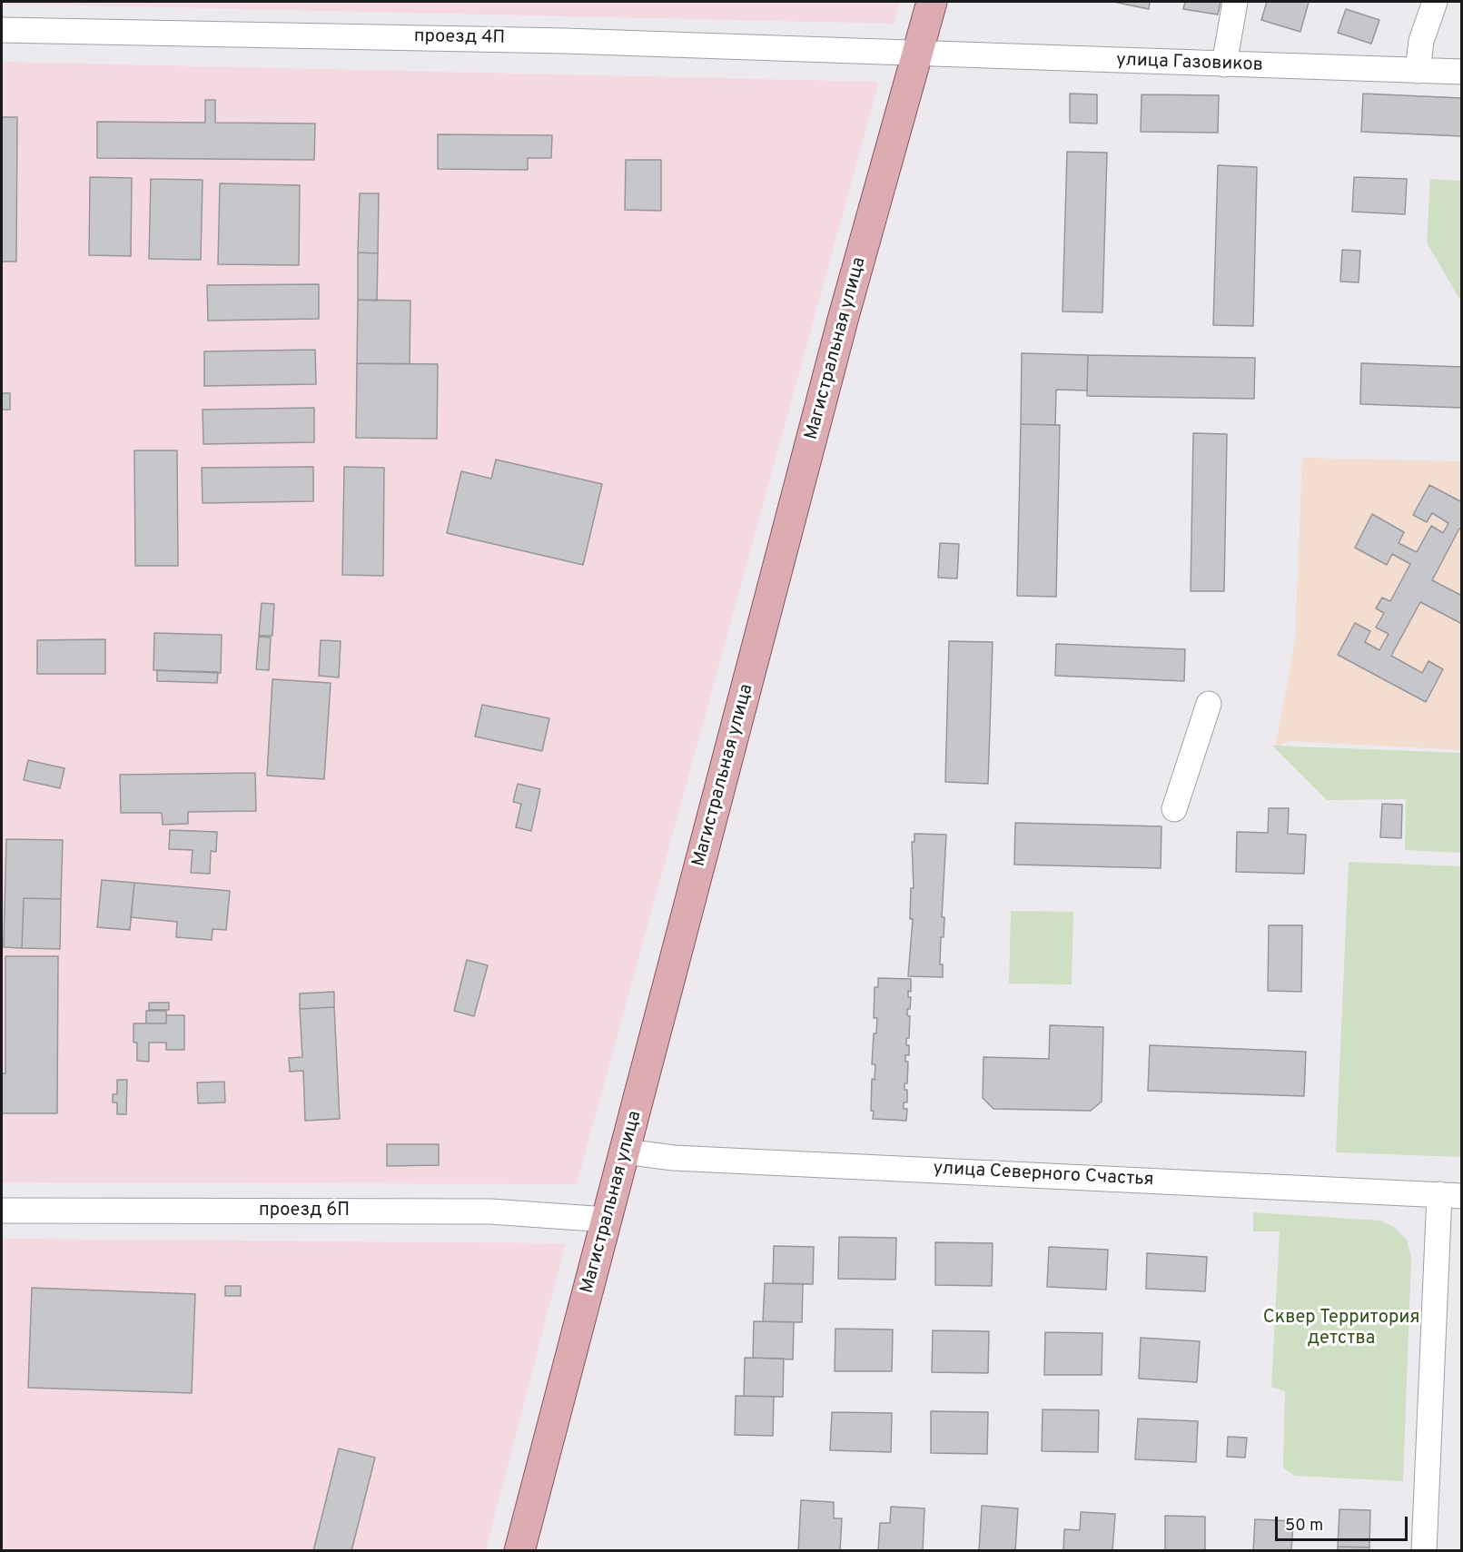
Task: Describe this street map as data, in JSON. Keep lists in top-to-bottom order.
{
  "streets": {
    "main road": ["Магистральная улица"],
    "street": [
      "проезд 4П",
      "улица Газовиков",
      "улица Северного Счастья",
      "проезд 6П"
    ]
  },
  "crossings": [
    ["проезд 4П", "улица Газовиков"],
    ["проезд 4П", "Магистральная улица"],
    ["улица Газовиков", "Магистральная улица"],
    ["Магистральная улица", "улица Северного Счастья"],
    ["Магистральная улица", "проезд 6П"]
  ],
  "parks": ["Сквер Территория детства"],
  "scale_bar": "50 m"
}
